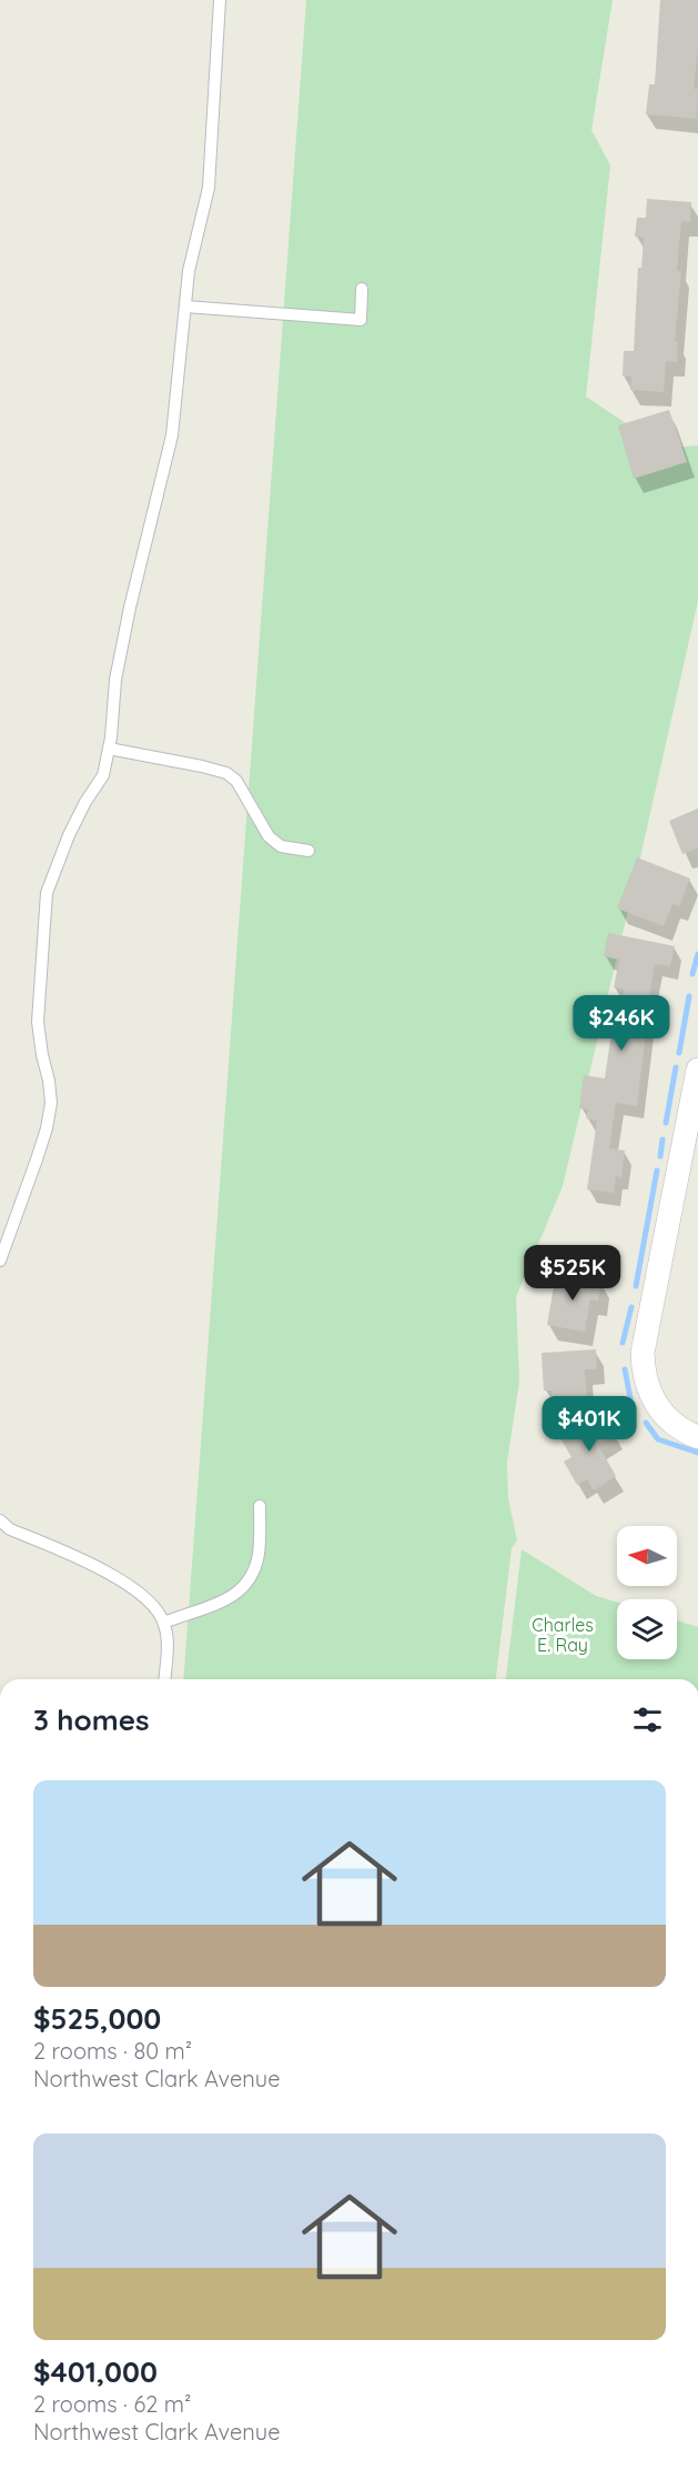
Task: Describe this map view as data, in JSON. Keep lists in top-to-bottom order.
{
  "parks": ["Charles E. Ray"],
  "north": "left",
  "page": {
    "price": ["$246K", "$525K", "$401K"],
    "heading": "3 homes",
    "list": [
      {
        "name": "$525,000",
        "note": "2 rooms · 80 m² · Northwest Clark Avenue"
      },
      {
        "name": "$401,000",
        "note": "2 rooms · 62 m² · Northwest Clark Avenue"
      }
    ]
  }
}
